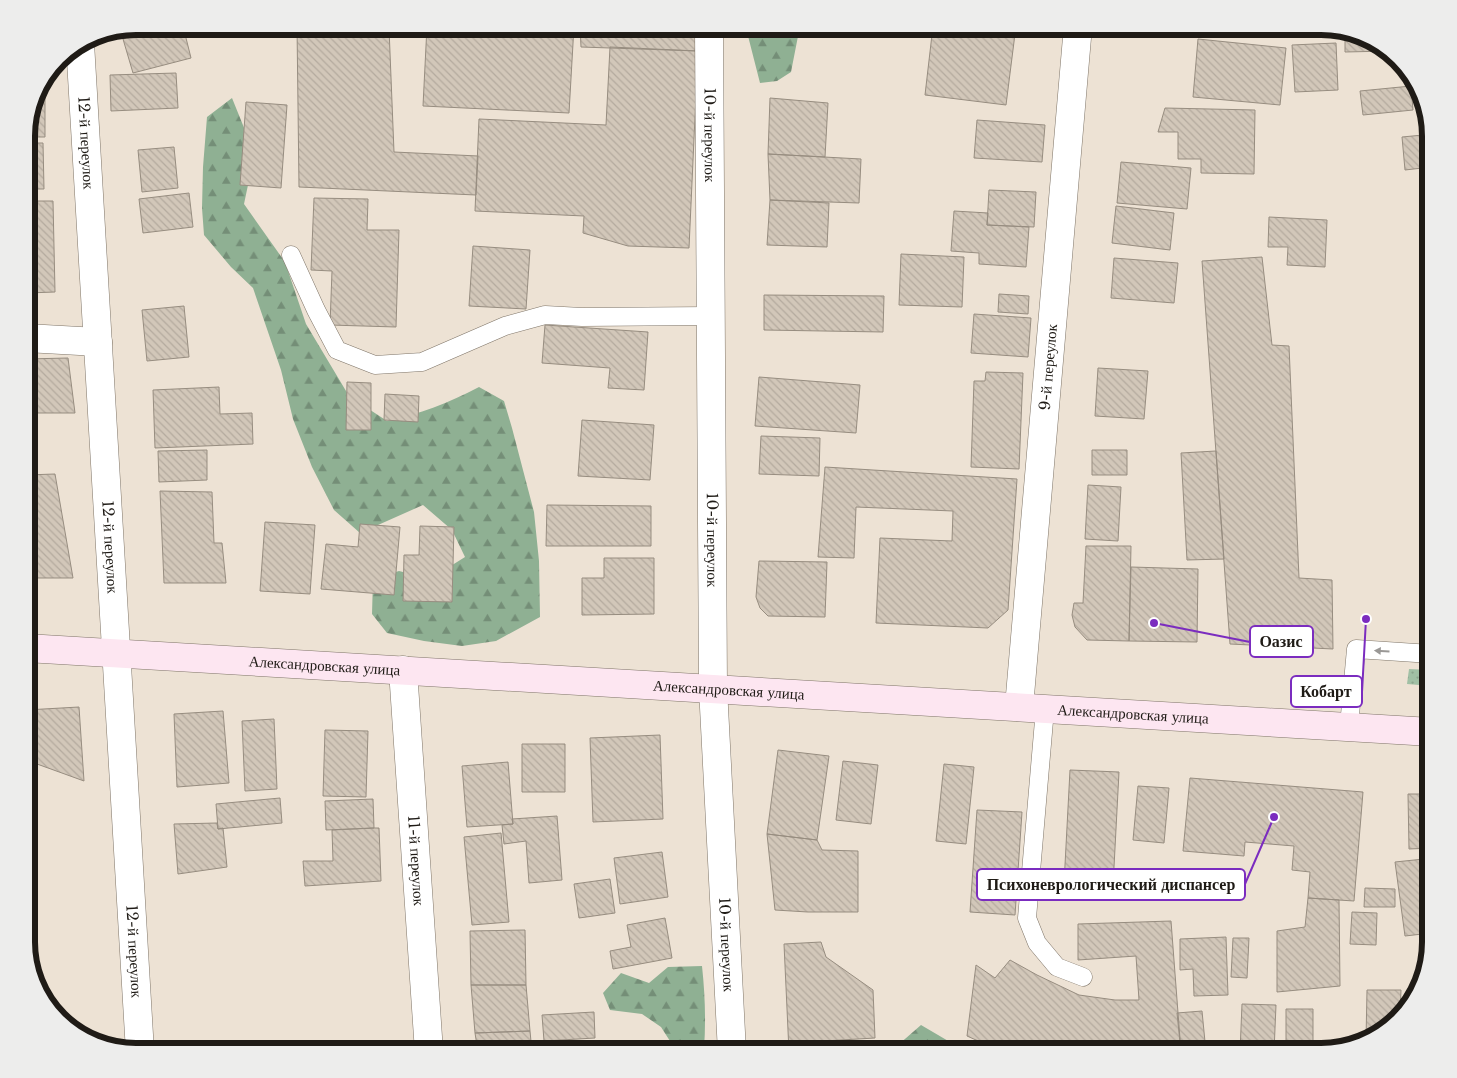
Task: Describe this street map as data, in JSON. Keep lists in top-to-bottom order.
{
  "streets": {
    "main road": ["Александровская улица"],
    "street": [
      "10-й переулок",
      "12-й переулок",
      "9-й переулок",
      "11-й переулок"
    ]
  },
  "crossings": [
    ["10-й переулок", "Александровская улица"],
    ["12-й переулок", "Александровская улица"],
    ["9-й переулок", "Александровская улица"],
    ["Александровская улица", "11-й переулок"]
  ],
  "places": ["Кобарт", "Оазис", "Психоневрологический диспансер"]
}
